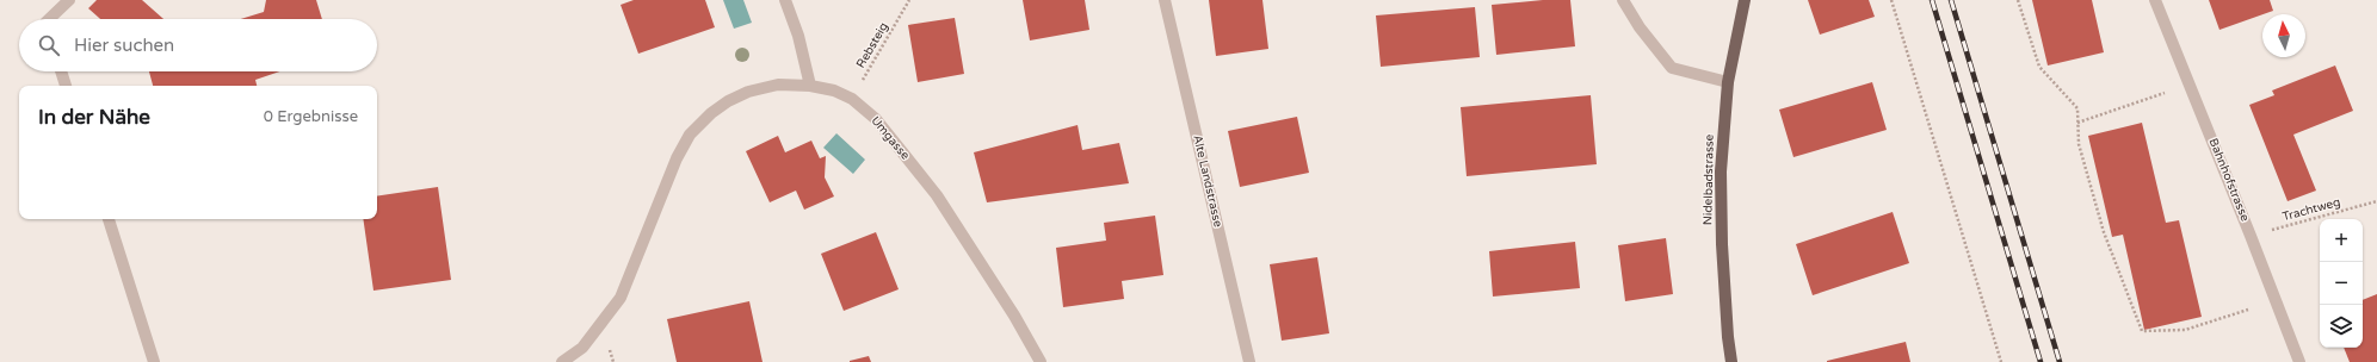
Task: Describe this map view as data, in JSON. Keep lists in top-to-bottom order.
{
  "streets": {
    "main road": ["Nidelbadstrasse"],
    "street": ["Umgasse", "Bahnhofstrasse", "Alte Landstrasse"],
    "path": ["Rebsteig", "Trachtweg"]
  },
  "crossings": [
    ["Rebsteig", "Umgasse"],
    ["Bahnhofstrasse", "Trachtweg"]
  ],
  "north": "top",
  "page": {
    "search": "Hier suchen",
    "heading": ["In der Nähe", "0 Ergebnisse"],
    "map_buttons": ["+", "−"]
  }
}
